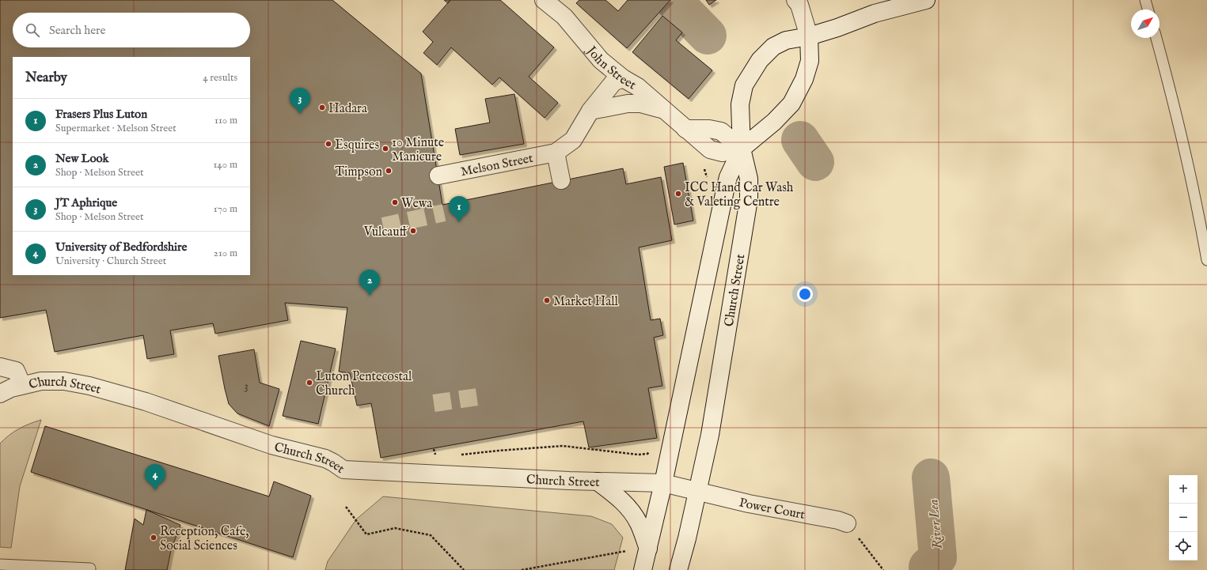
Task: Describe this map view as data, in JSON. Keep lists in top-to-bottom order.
{
  "streets": {
    "street": [
      "John Street",
      "Melson Street",
      "Church Street",
      "Power Court"
    ]
  },
  "crossings": [
    ["John Street", "Melson Street"],
    ["John Street", "Church Street"],
    ["Church Street", "Power Court"]
  ],
  "water": ["River Lea"],
  "places": [
    "Hadara",
    "Esquires",
    "10 Minute Manicure",
    "Timpson",
    "ICC Hand Car Wash & Valeting Centre",
    "Wewa",
    "Vulcauff",
    "Market Hall",
    "Luton Pentecostal Church",
    "Reception, Cafe, Social Sciences"
  ],
  "house_numbers": ["3"],
  "north": "top right",
  "page": {
    "search": "Search here",
    "heading": ["Nearby", "4 results"],
    "pins": [
      "3",
      "1",
      "2",
      "4"
    ],
    "list": [
      {
        "mark": "1",
        "name": "Frasers Plus Luton",
        "note": "Supermarket · Melson Street",
        "value": "110 m"
      },
      {
        "mark": "2",
        "name": "New Look",
        "note": "Shop · Melson Street",
        "value": "140 m"
      },
      {
        "mark": "3",
        "name": "JT Aphrique",
        "note": "Shop · Melson Street",
        "value": "170 m"
      },
      {
        "mark": "4",
        "name": "University of Bedfordshire",
        "note": "University · Church Street",
        "value": "210 m"
      }
    ],
    "map_buttons": ["+", "−"]
  }
}
